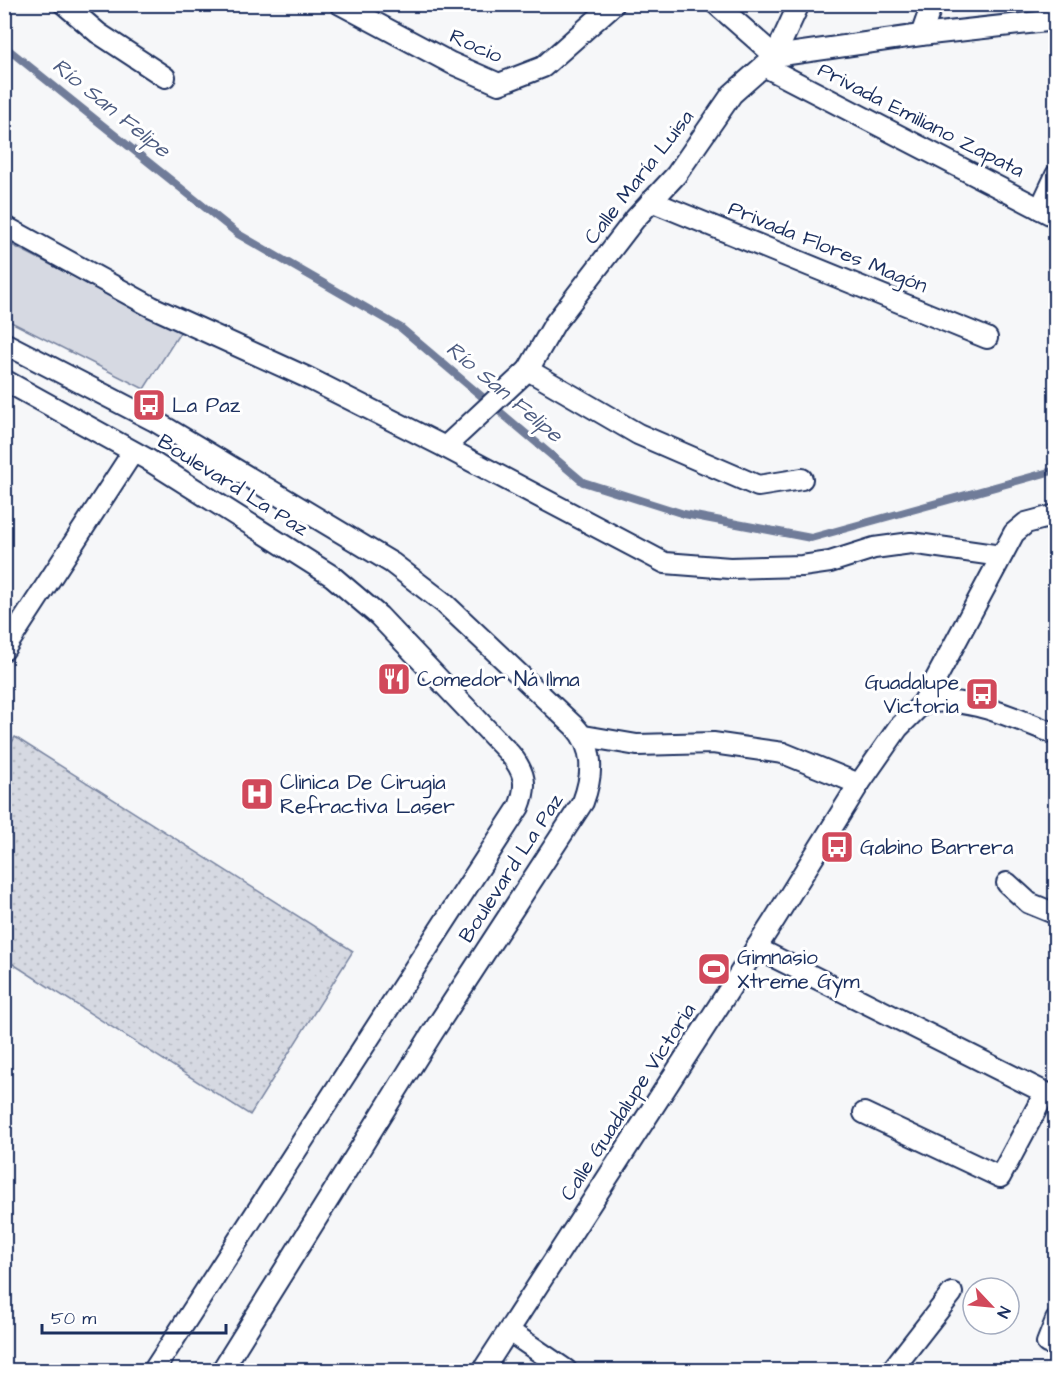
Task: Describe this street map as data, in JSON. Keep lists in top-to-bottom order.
{
  "streets": {
    "street": [
      "Rocio",
      "Privada Emiliano Zapata",
      "Calle María Luisa",
      "Privada Flores Magón",
      "Boulevard La Paz",
      "Calle Guadalupe Victoria"
    ]
  },
  "crossings": [
    ["Privada Emiliano Zapata", "Calle María Luisa"],
    ["Calle María Luisa", "Privada Flores Magón"]
  ],
  "water": ["Río San Felipe"],
  "places": {
    "bus stop": ["La Paz", "Guadalupe Victoria", "Gabino Barrera"],
    "restaurant": ["Comedor Ná Ilma"],
    "hospital": ["Clinica De Cirugia Refractiva Laser"],
    "sports": ["Gimnasio Xtreme Gym"]
  },
  "scale_bar": "50 m",
  "north": "bottom right"
}
